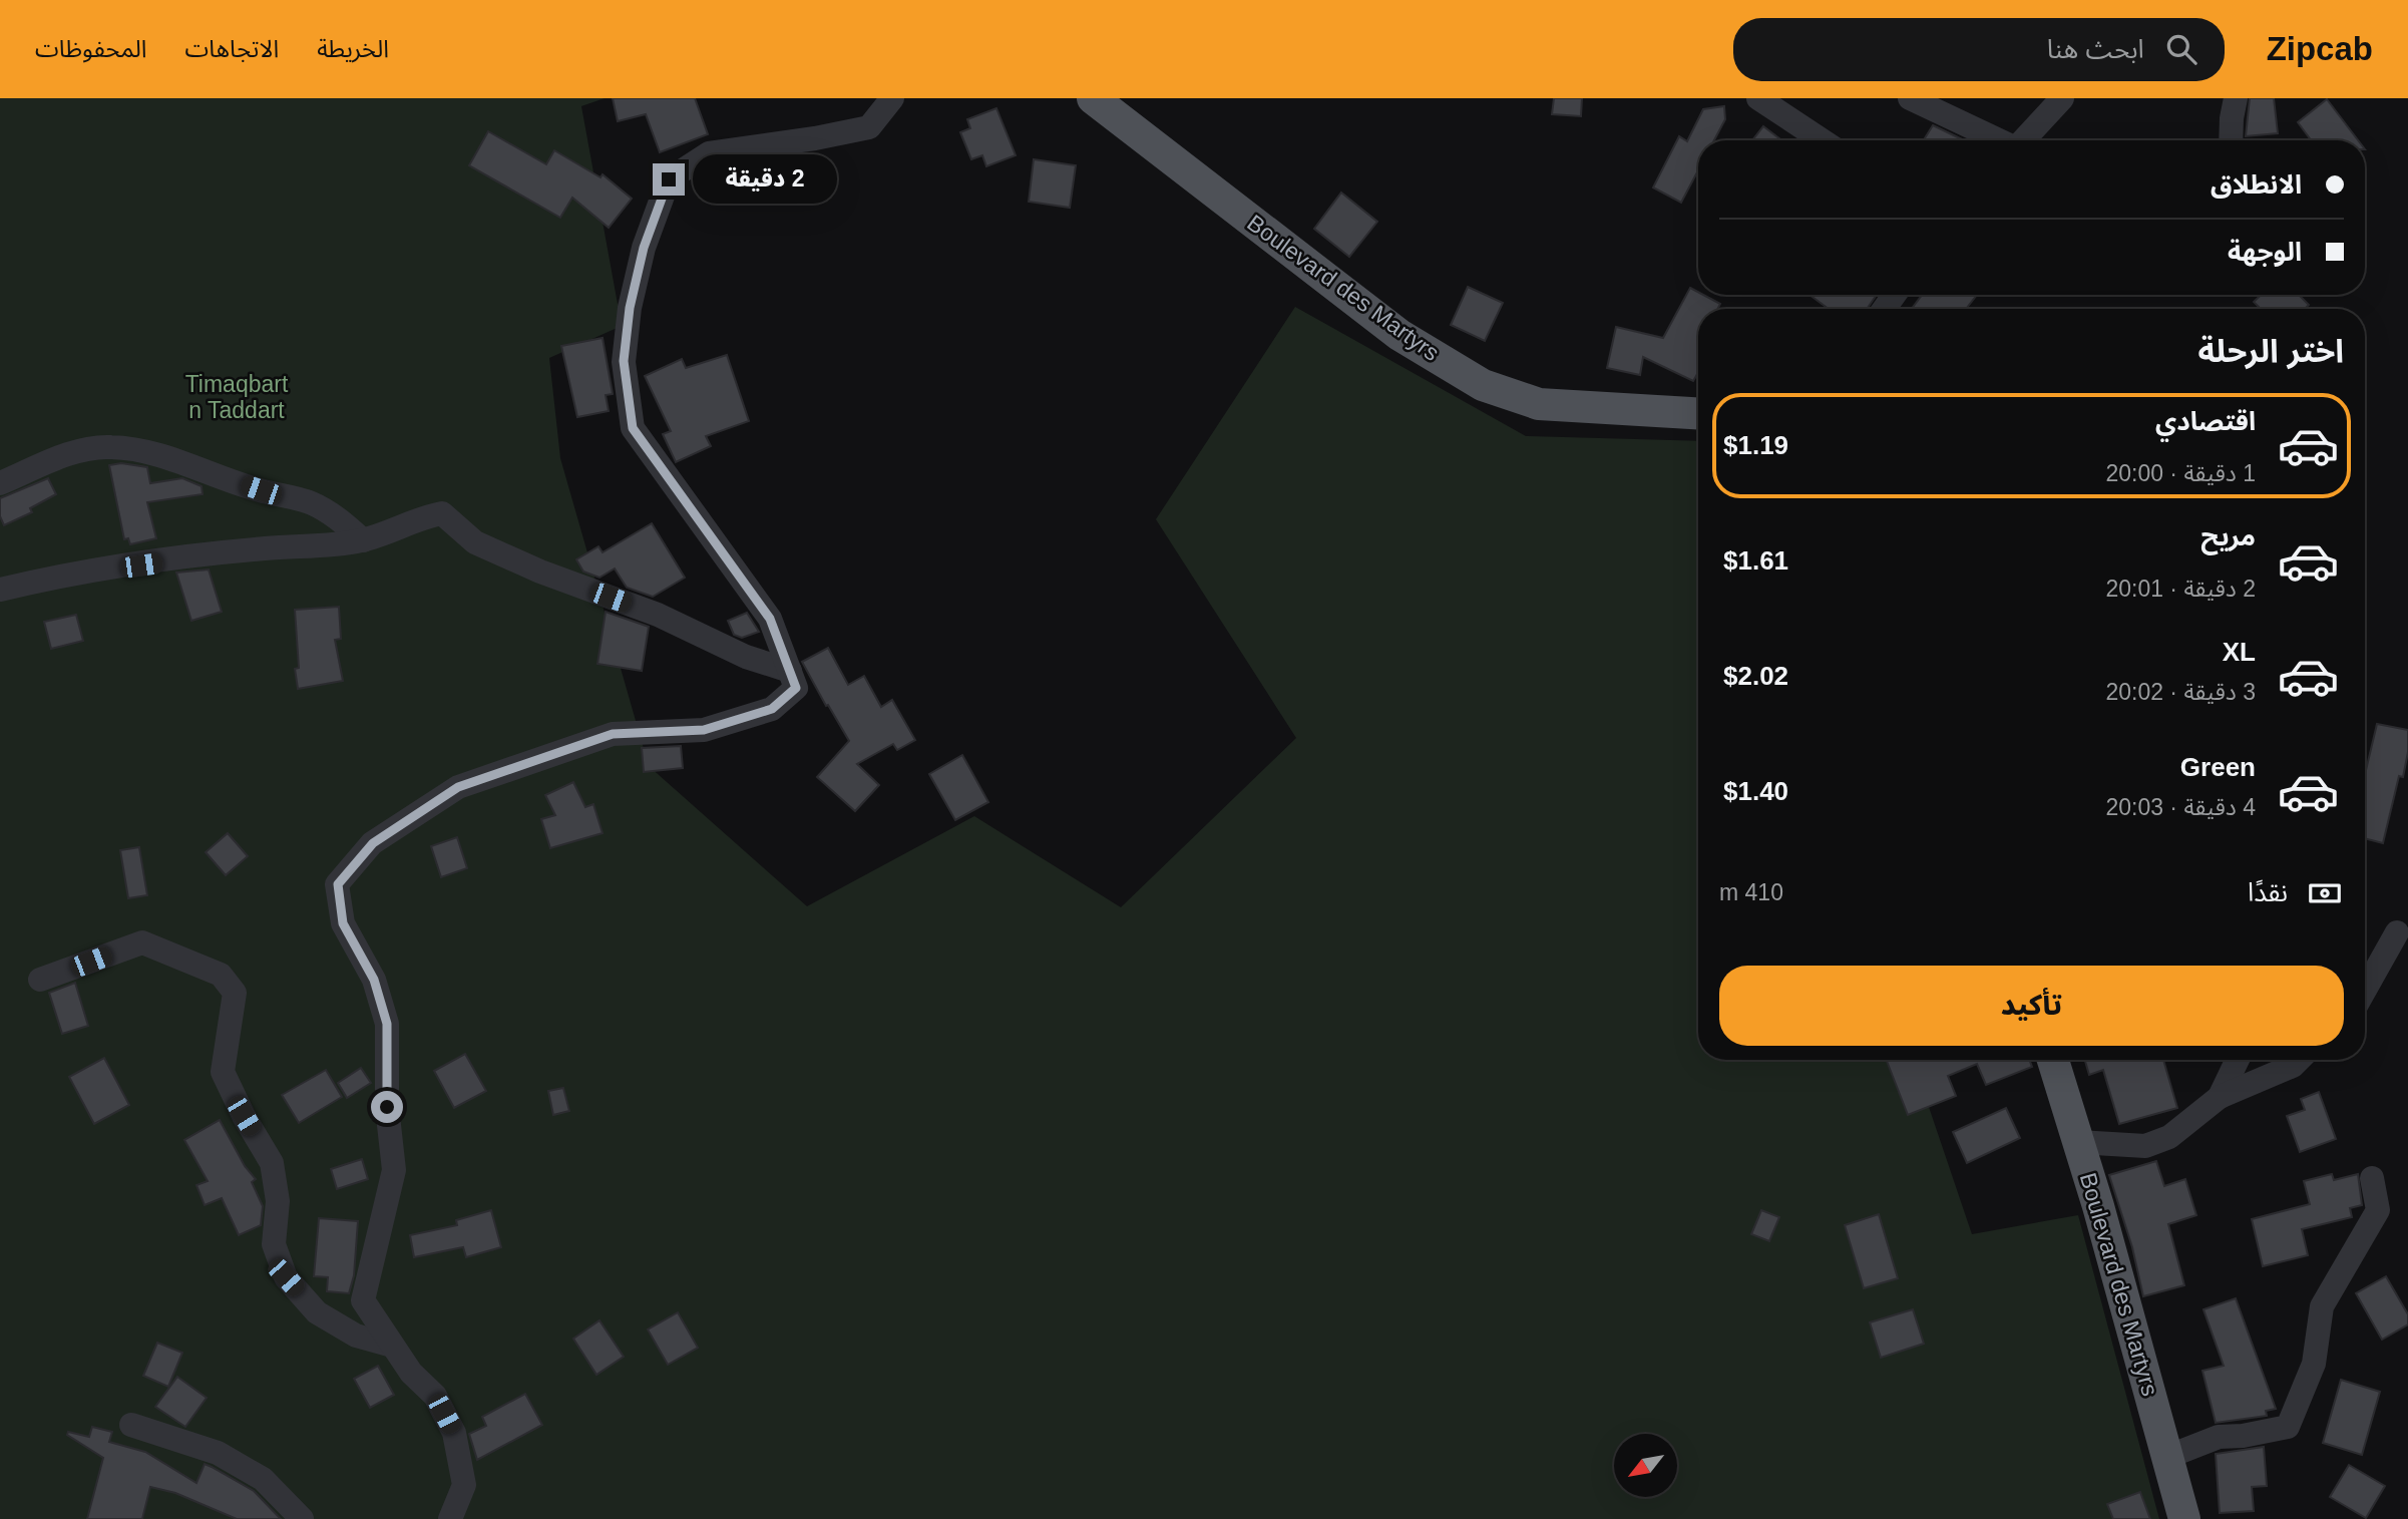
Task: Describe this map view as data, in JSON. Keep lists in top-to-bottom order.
{
  "streets": {
    "main road": ["Boulevard des Martyrs"]
  },
  "parks": ["Timaqbart n Taddart"],
  "north": "bottom left",
  "page": {
    "header": "Zipcab",
    "search": "ابحث هنا",
    "nav": ["الخريطة", "الاتجاهات", "المحفوظات"],
    "banner": ["الانطلاق", "الوجهة"],
    "bubble": "2 دقيقة",
    "heading": "اختر الرحلة",
    "list": [
      {
        "name": "اقتصادي",
        "note": "1 دقيقة · 20:00",
        "value": "$1.19"
      },
      {
        "name": "مريح",
        "note": "2 دقيقة · 20:01",
        "value": "$1.61"
      },
      {
        "name": "XL",
        "note": "3 دقيقة · 20:02",
        "value": "$2.02"
      },
      {
        "name": "Green",
        "note": "4 دقيقة · 20:03",
        "value": "$1.40"
      }
    ],
    "pay": ["نقدًا", "410 m"],
    "buttons": "تأكيد"
  }
}
